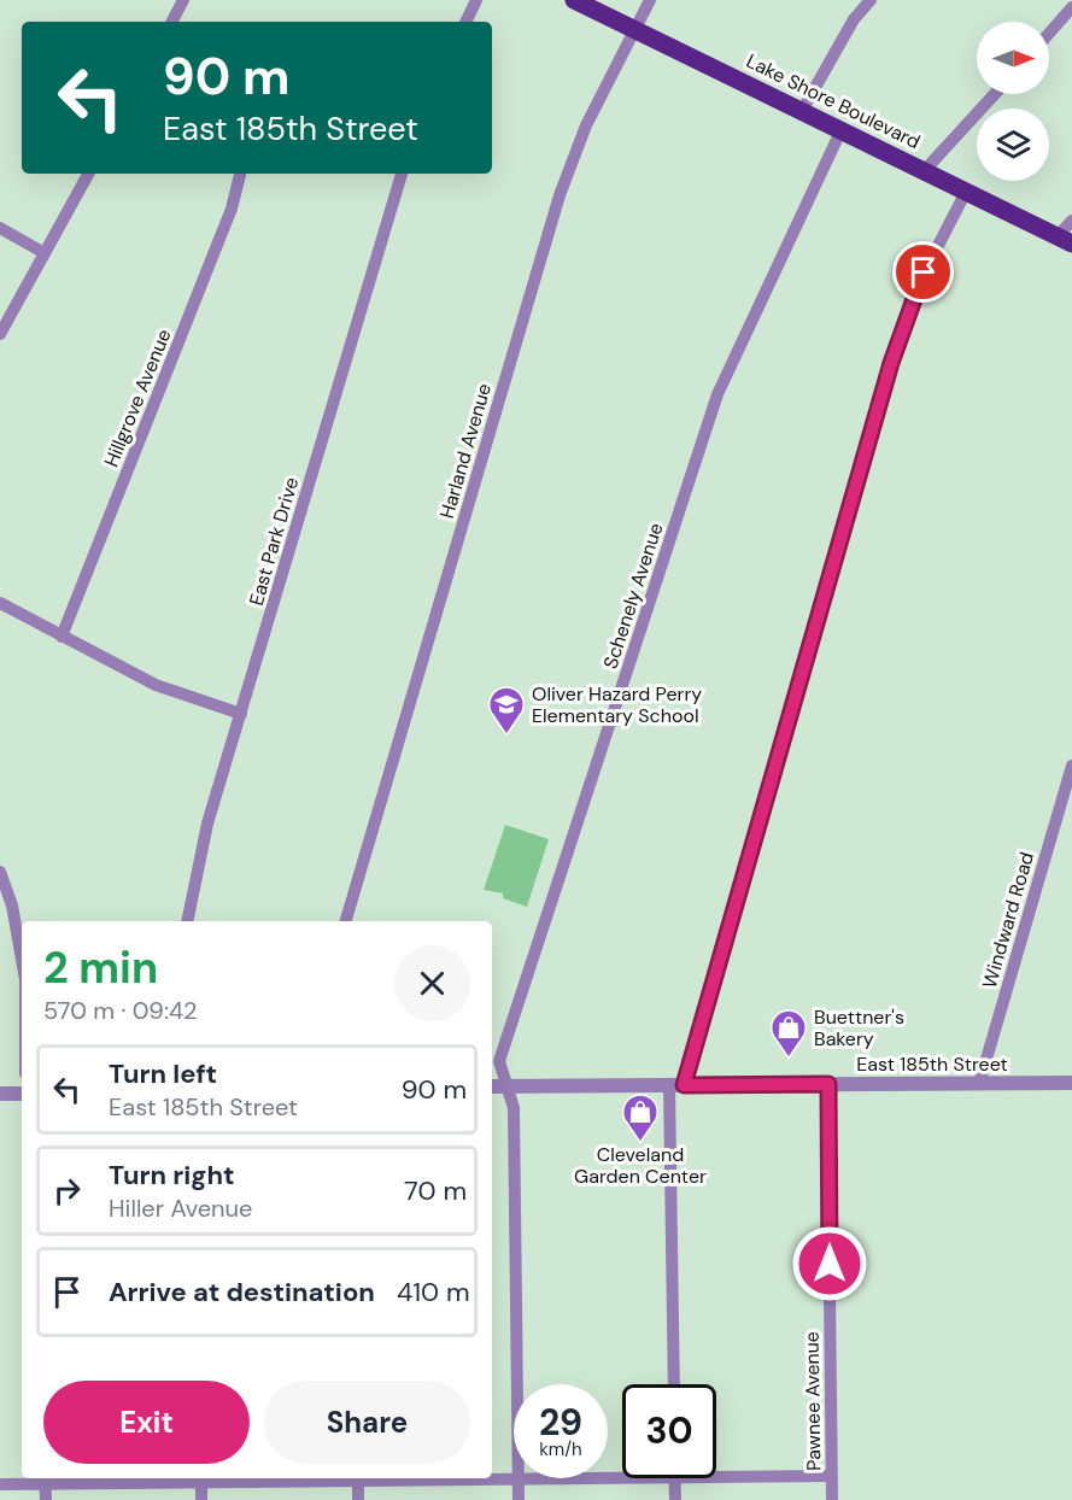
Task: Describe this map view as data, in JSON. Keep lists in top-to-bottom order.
{
  "streets": {
    "main road": ["Lake Shore Boulevard"],
    "street": [
      "Hillgrove Avenue",
      "Harland Avenue",
      "East Park Drive",
      "Schenely Avenue",
      "Windward Road",
      "East 185th Street",
      "Pawnee Avenue"
    ]
  },
  "crossings": [
    ["Lake Shore Boulevard", "Harland Avenue"],
    ["Lake Shore Boulevard", "Schenely Avenue"],
    ["Schenely Avenue", "East 185th Street"],
    ["Windward Road", "East 185th Street"],
    ["East 185th Street", "Pawnee Avenue"]
  ],
  "places": {
    "school or university": ["Oliver Hazard Perry Elementary School"],
    "shop": ["Buettner's Bakery", "Cleveland Garden Center"]
  },
  "north": "right",
  "page": {
    "turn": ["90 m", "East 185th Street"],
    "heading": ["2 min", "570 m · 09:42"],
    "list": [
      {
        "name": "Turn left",
        "note": "East 185th Street",
        "value": "90 m"
      },
      {
        "name": "Turn right",
        "note": "Hiller Avenue",
        "value": "70 m"
      },
      {
        "name": "Arrive at destination",
        "value": "410 m"
      }
    ],
    "buttons": ["Exit", "Share"],
    "speed": "29 km/h",
    "limit": "30"
  }
}
